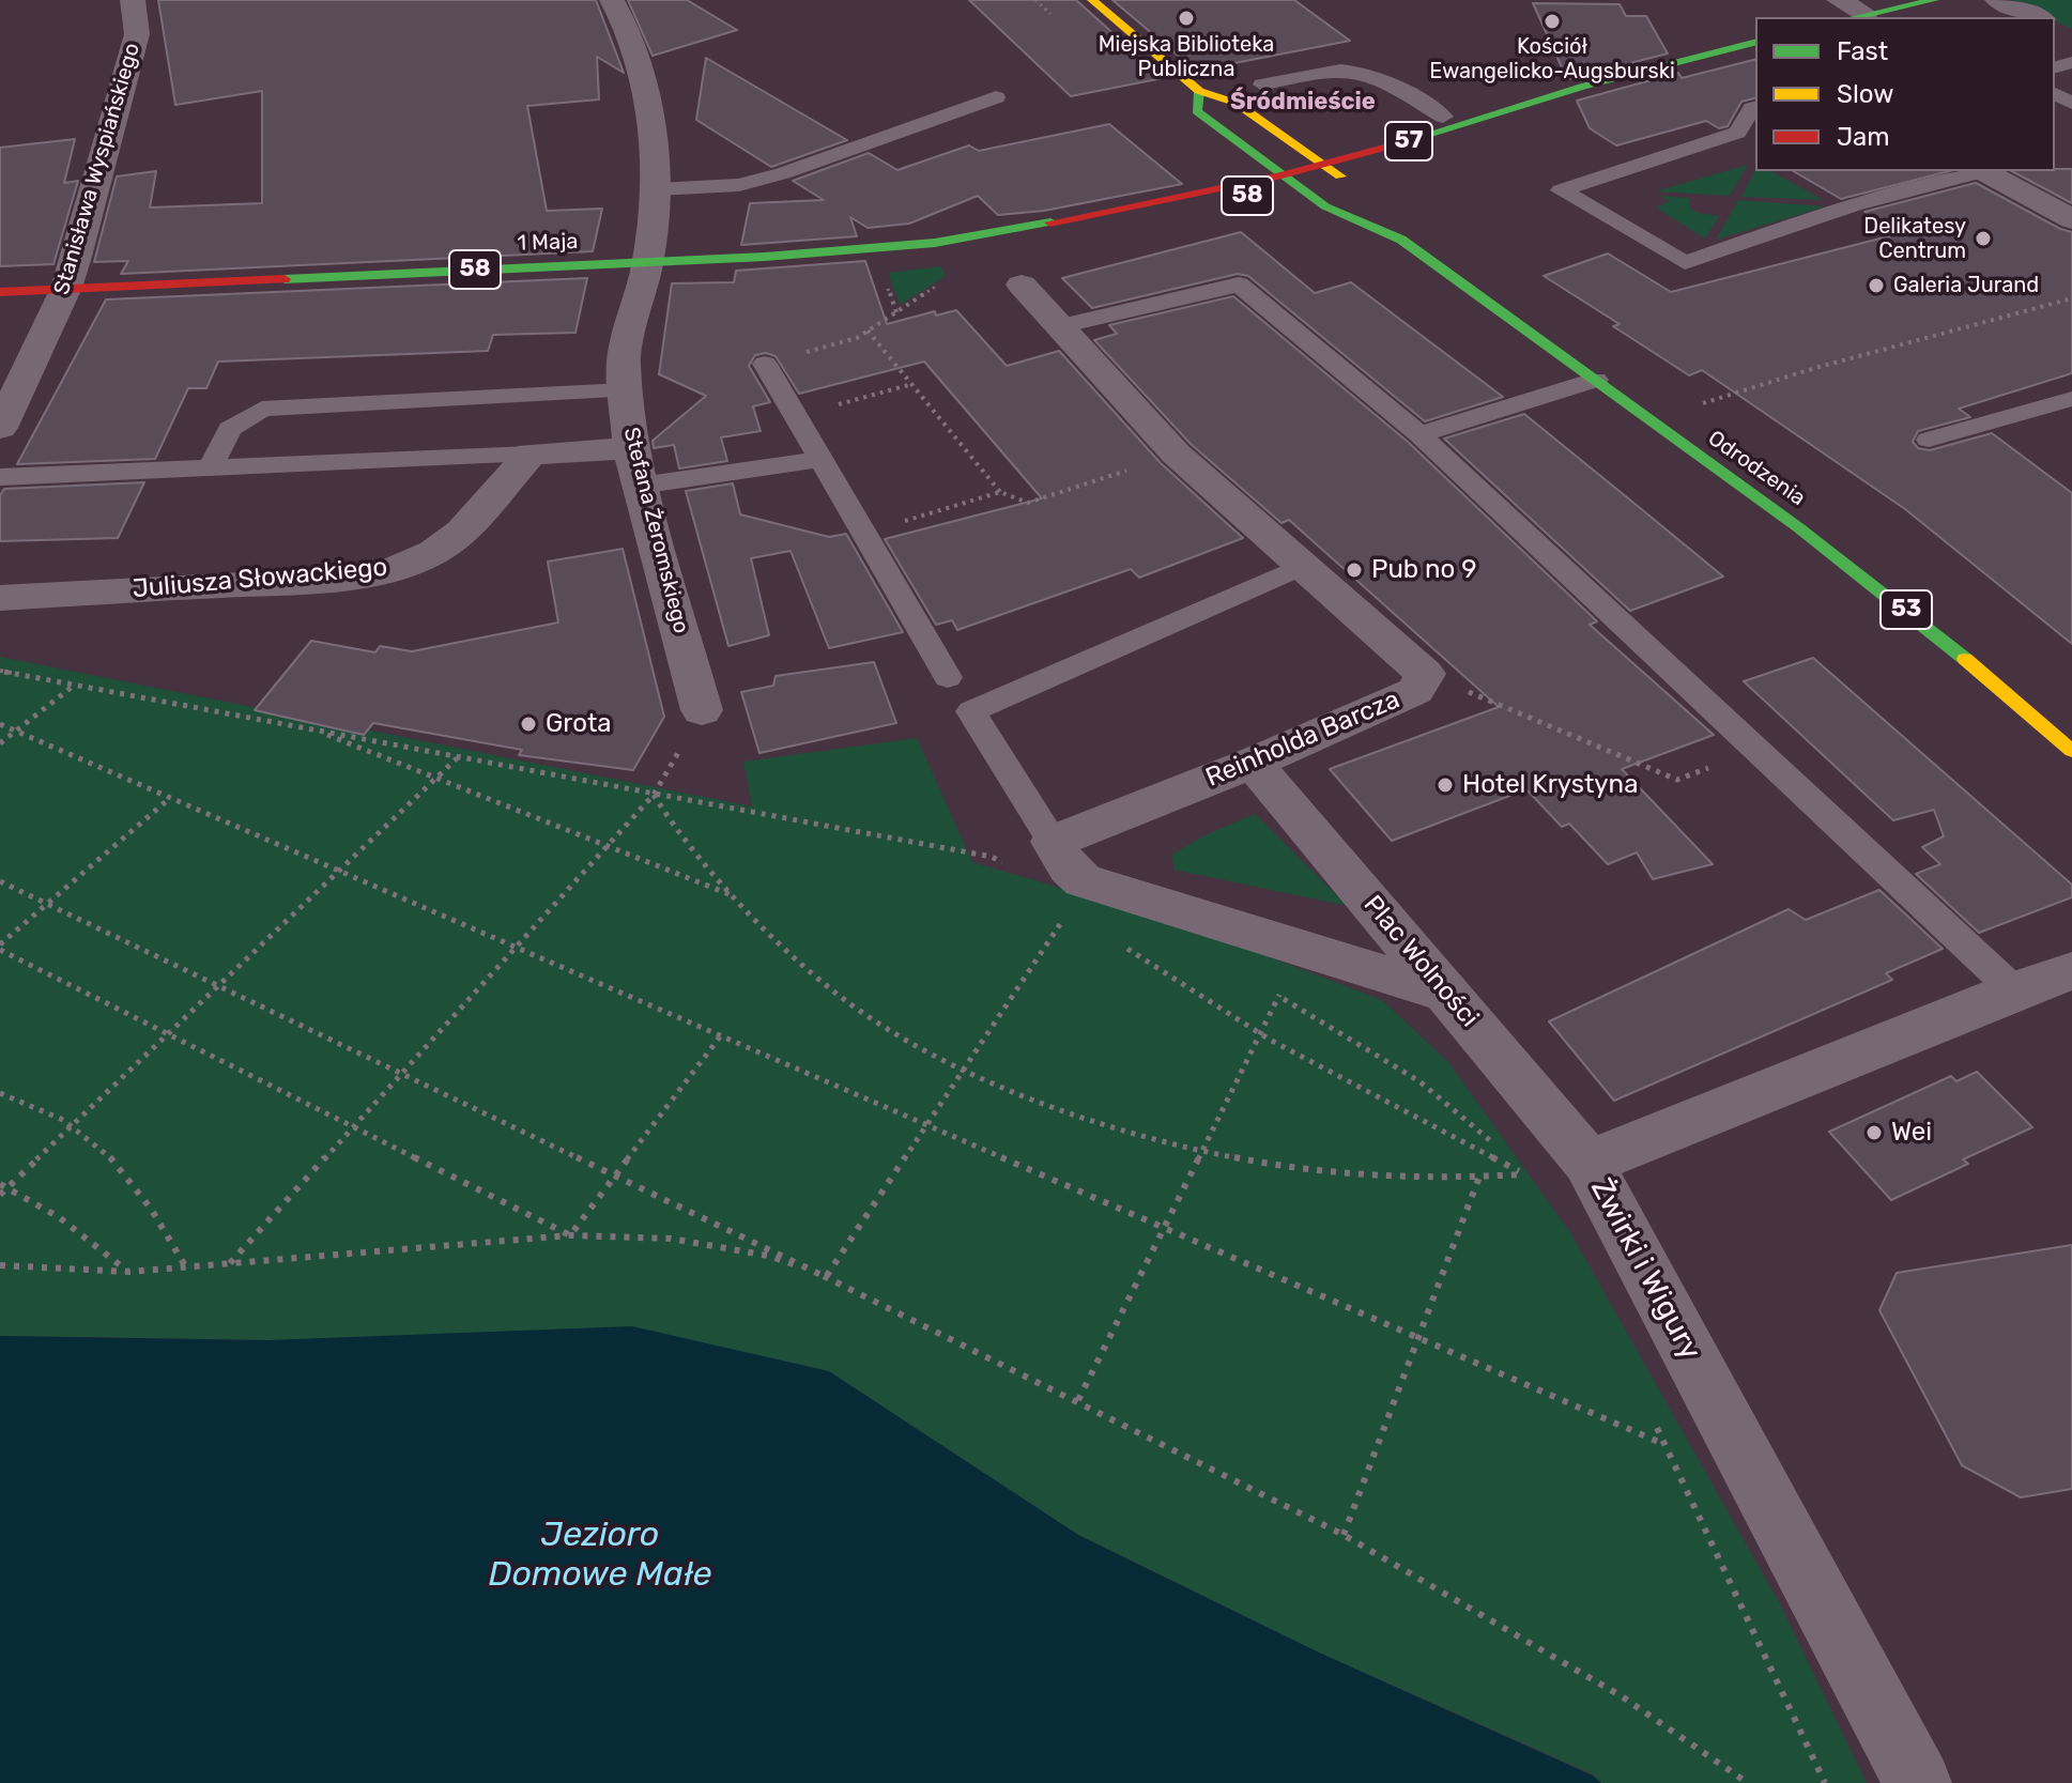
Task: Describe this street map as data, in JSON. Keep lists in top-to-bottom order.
{
  "streets": {
    "main road": [
      "57",
      "58",
      "1 Maja",
      "Odrodzenia",
      "53"
    ],
    "street": [
      "Stanisława Wyspiańskiego",
      "Stefana Żeromskiego",
      "Juliusza Słowackiego",
      "Reinholda Barcza",
      "Plac Wolności",
      "Żwirki i Wigury"
    ]
  },
  "crossings": [
    ["57", "1 Maja"],
    ["57", "Odrodzenia"],
    ["57", "53"],
    ["Stanisława Wyspiańskiego", "1 Maja"],
    ["1 Maja", "Odrodzenia"],
    ["1 Maja", "Stefana Żeromskiego"],
    ["1 Maja", "53"],
    ["Odrodzenia", "53"],
    ["Reinholda Barcza", "Plac Wolności"],
    ["Plac Wolności", "Żwirki i Wigury"]
  ],
  "districts": ["Śródmieście"],
  "water": ["Jezioro Domowe Małe"],
  "places": [
    "Miejska Biblioteka Publiczna",
    "Kościół Ewangelicko-Augsburski",
    "Delikatesy Centrum",
    "Galeria Jurand",
    "Pub no 9",
    "Grota",
    "Hotel Krystyna",
    "Wei"
  ],
  "legend": ["Fast", "Slow", "Jam"]
}
